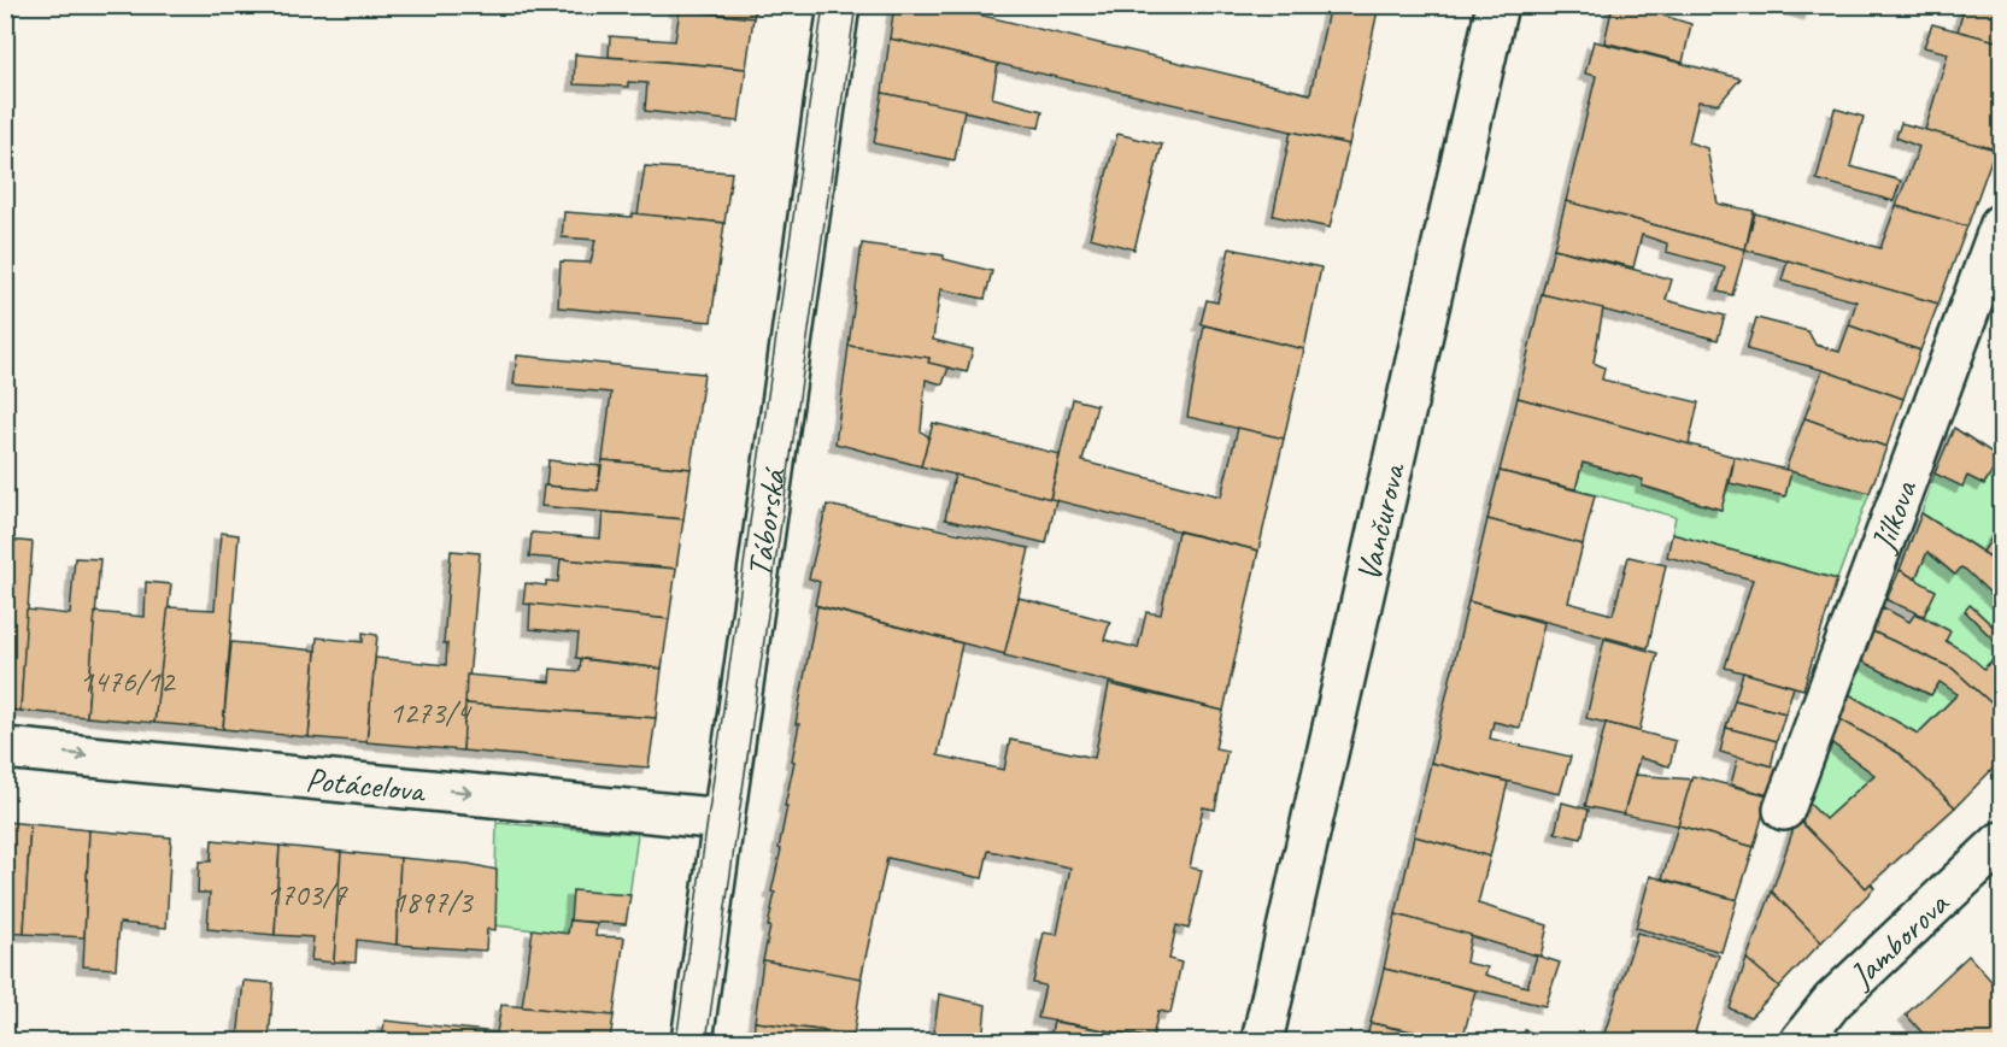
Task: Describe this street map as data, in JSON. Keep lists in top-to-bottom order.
{
  "streets": {
    "street": [
      "Jílkova",
      "Vančurova",
      "Táborská",
      "Potácelova",
      "Jamborova"
    ]
  },
  "crossings": [
    ["Táborská", "Potácelova"]
  ],
  "one_way": ["Potácelova"],
  "house_numbers": [
    "1476/12",
    "1273/4",
    "1703/7",
    "1897/3"
  ]
}
